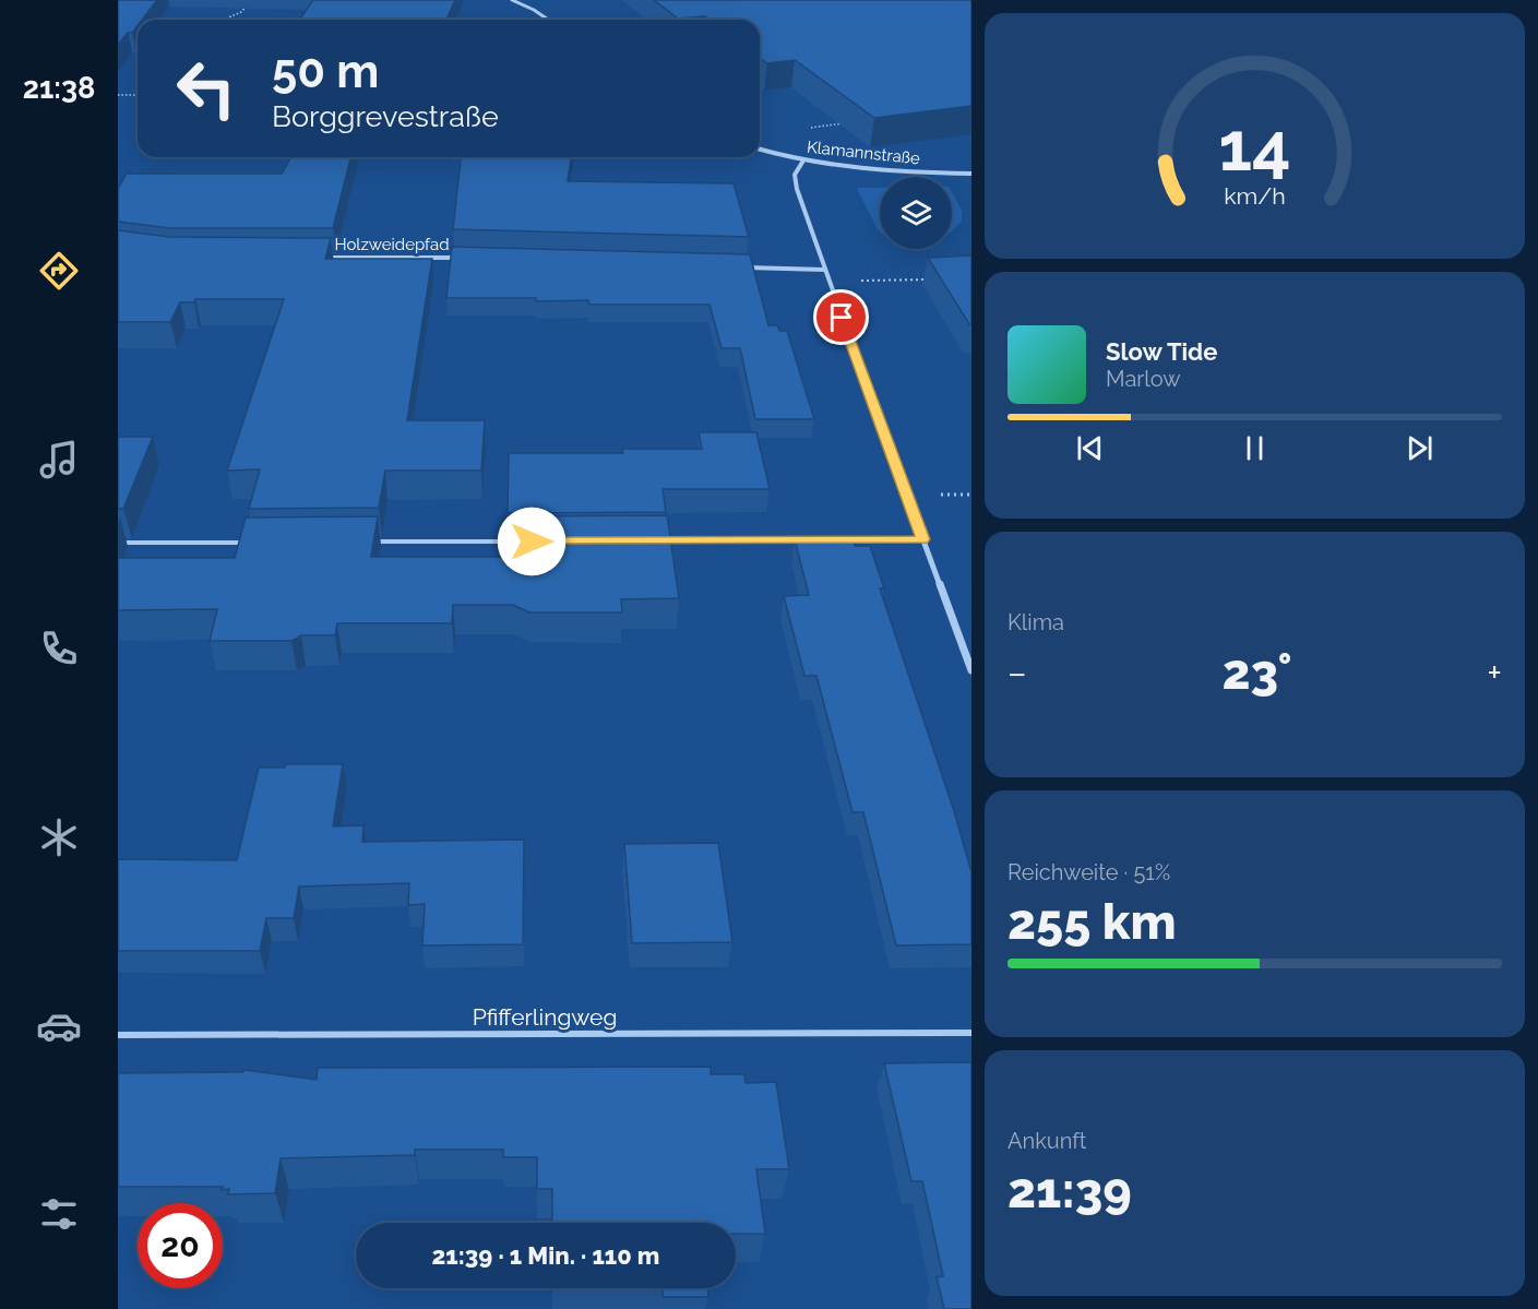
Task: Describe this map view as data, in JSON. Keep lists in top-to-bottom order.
{
  "streets": {
    "street": ["Klamannstraße", "Holzweidepfad"],
    "lane": ["Pfifferlingweg"]
  },
  "page": {
    "tabs": "21:38",
    "turn": ["50 m", "Borggrevestraße"],
    "song": ["Slow Tide", "Marlow"],
    "tile": [
      "Klima",
      ["Reichweite · 51%", "255 km"],
      ["Ankunft", "21:39"]
    ],
    "heat": ["−", "23°", "+"],
    "limit": "20",
    "trip": "21:39 · 1 Min. · 110 m",
    "gauge": ["14", "km/h"]
  }
}
